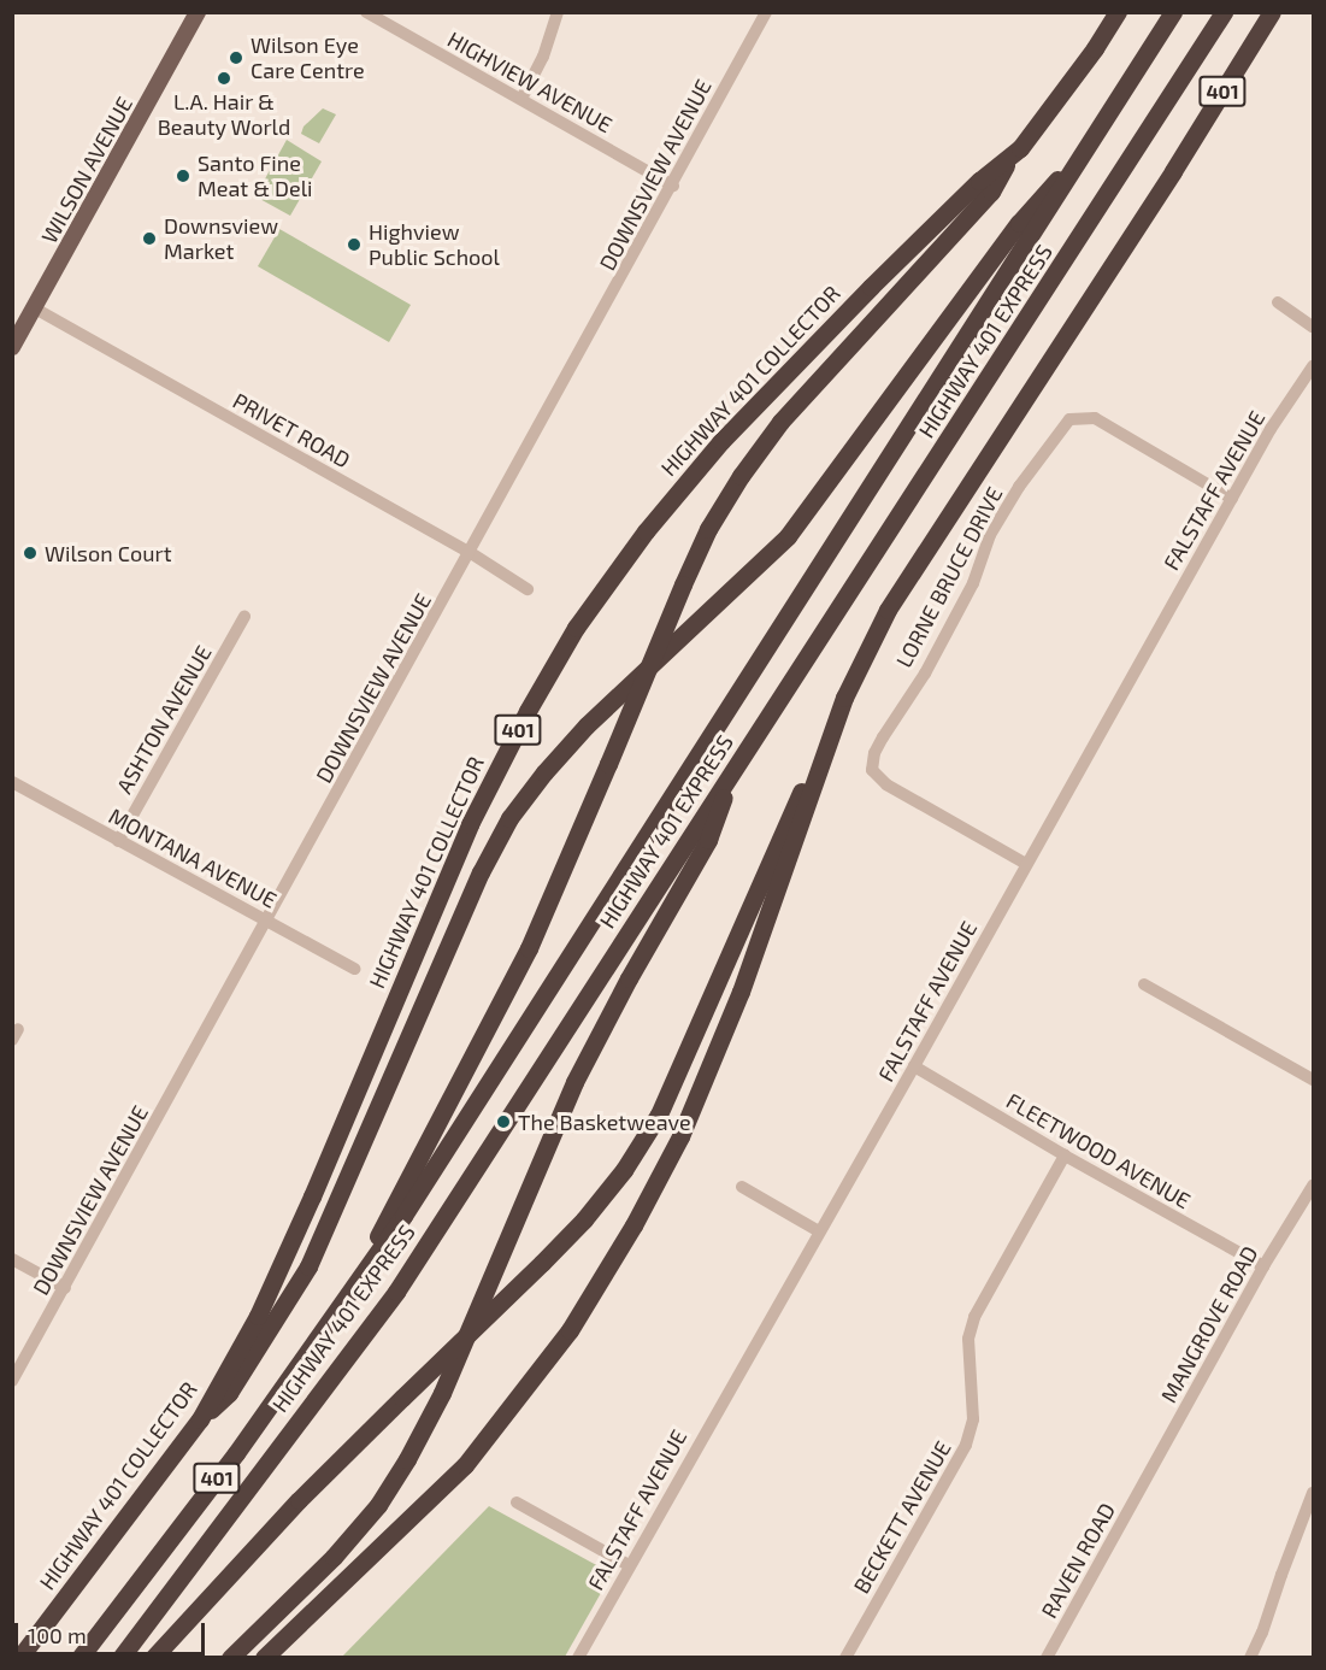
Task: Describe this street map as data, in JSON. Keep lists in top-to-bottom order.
{
  "streets": {
    "highway": ["401", "HIGHWAY 401 EXPRESS", "HIGHWAY 401 COLLECTOR"],
    "main road": ["WILSON AVENUE"],
    "street": [
      "HIGHVIEW AVENUE",
      "DOWNSVIEW AVENUE",
      "PRIVET ROAD",
      "FALSTAFF AVENUE",
      "LORNE BRUCE DRIVE",
      "ASHTON AVENUE",
      "MONTANA AVENUE",
      "FLEETWOOD AVENUE",
      "MANGROVE ROAD",
      "BECKETT AVENUE",
      "RAVEN ROAD"
    ]
  },
  "crossings": [
    ["HIGHVIEW AVENUE", "DOWNSVIEW AVENUE"],
    ["WILSON AVENUE", "PRIVET ROAD"],
    ["DOWNSVIEW AVENUE", "PRIVET ROAD"],
    ["DOWNSVIEW AVENUE", "MONTANA AVENUE"],
    ["FALSTAFF AVENUE", "LORNE BRUCE DRIVE"],
    ["FALSTAFF AVENUE", "FLEETWOOD AVENUE"],
    ["ASHTON AVENUE", "MONTANA AVENUE"],
    ["FLEETWOOD AVENUE", "MANGROVE ROAD"],
    ["FLEETWOOD AVENUE", "BECKETT AVENUE"],
    ["MANGROVE ROAD", "RAVEN ROAD"]
  ],
  "places": [
    "Wilson Eye Care Centre",
    "L.A. Hair & Beauty World",
    "Santo Fine Meat & Deli",
    "Downsview Market",
    "Highview Public School",
    "Wilson Court",
    "The Basketweave"
  ],
  "scale_bar": "100 m"
}
